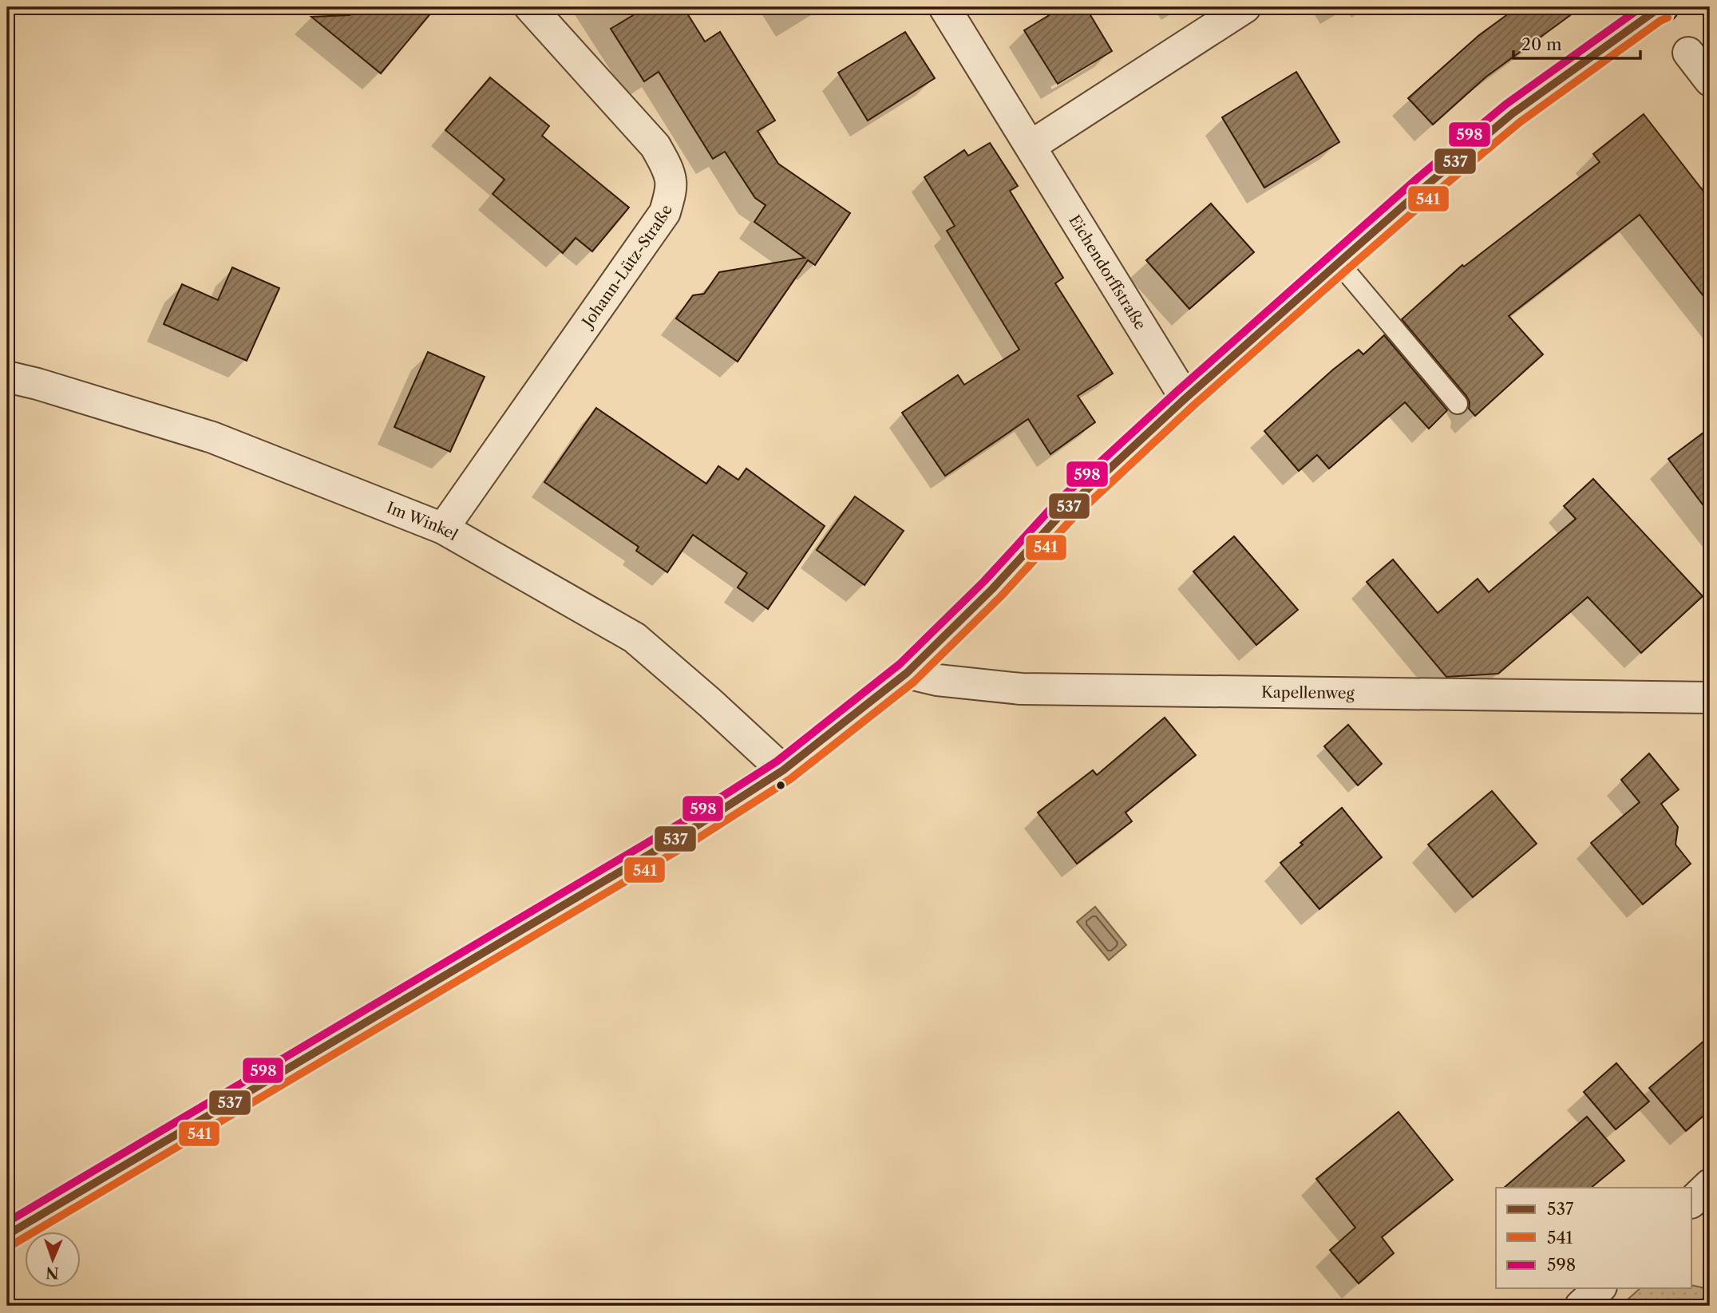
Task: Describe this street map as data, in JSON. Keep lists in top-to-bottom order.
{
  "streets": {
    "street": [
      "Johann-Lütz-Straße",
      "Eichendorffstraße",
      "Im Winkel",
      "Kapellenweg"
    ]
  },
  "crossings": [
    ["Johann-Lütz-Straße", "Im Winkel"]
  ],
  "lines": ["transit line 537", "transit line 598", "transit line 541"],
  "legend": ["537", "541", "598"],
  "scale_bar": "20 m",
  "north": "bottom"
}
